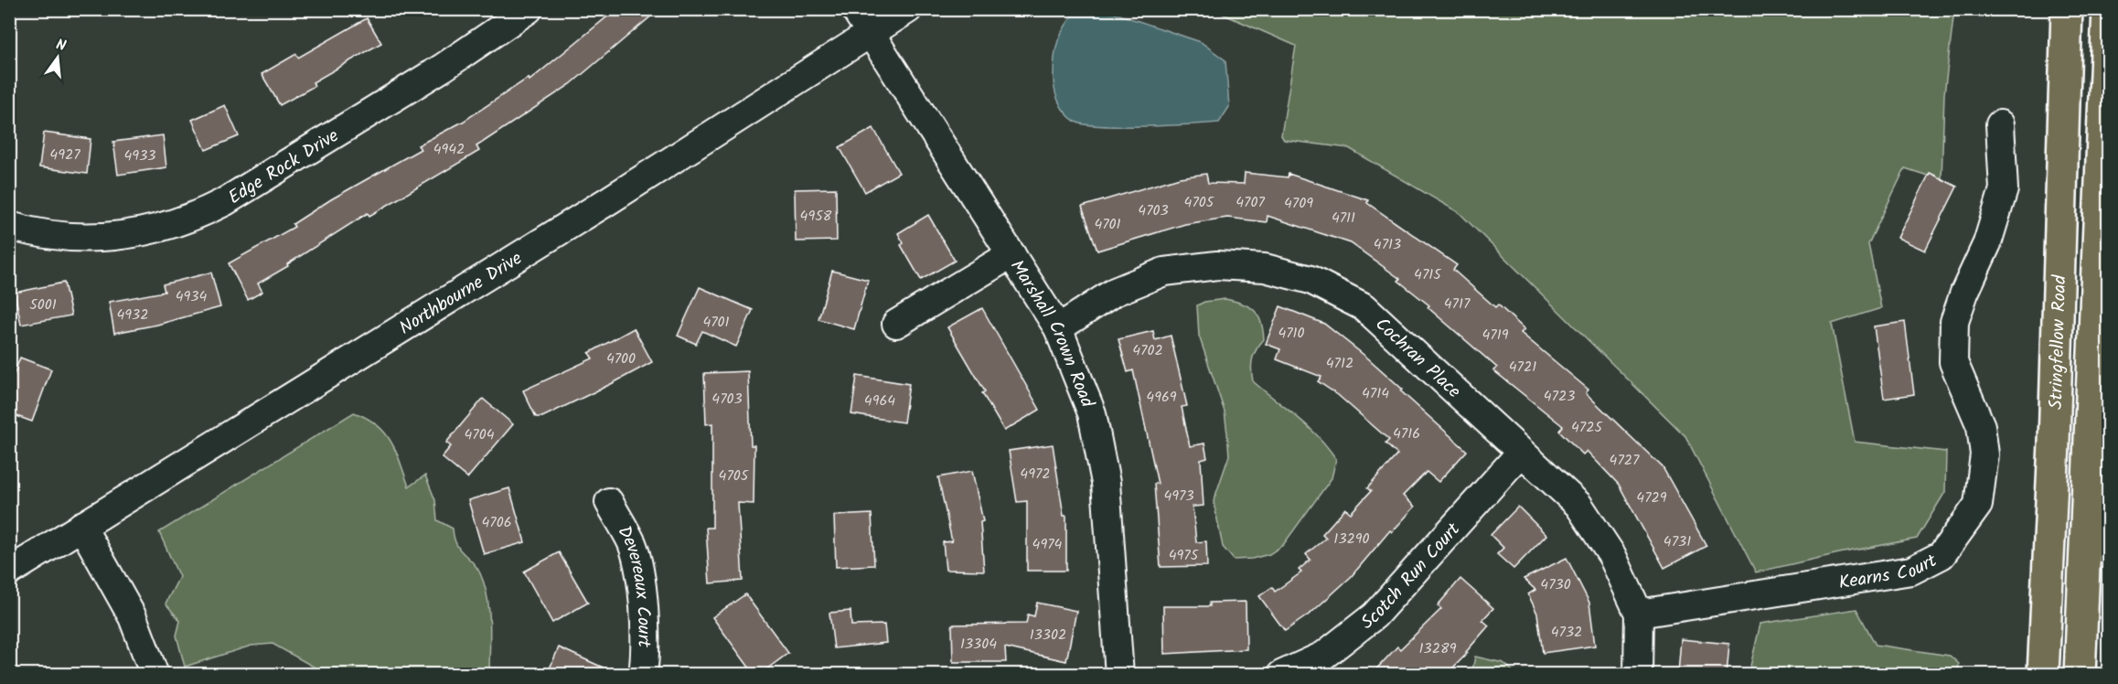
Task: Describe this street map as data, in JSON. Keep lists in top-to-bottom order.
{
  "streets": {
    "main road": ["Stringfellow Road"],
    "street": [
      "Edge Rock Drive",
      "Northbourne Drive",
      "Marshall Crown Road",
      "Cochran Place",
      "Kearns Court",
      "Scotch Run Court",
      "Devereaux Court"
    ]
  },
  "crossings": [
    ["Northbourne Drive", "Marshall Crown Road"],
    ["Marshall Crown Road", "Cochran Place"],
    ["Cochran Place", "Kearns Court"],
    ["Cochran Place", "Scotch Run Court"]
  ],
  "house_numbers": [
    "4942",
    "4927",
    "4933",
    "4705",
    "4707",
    "4709",
    "4703",
    "4958",
    "4711",
    "4701",
    "4713",
    "4715",
    "4934",
    "4717",
    "5001",
    "4932",
    "4701",
    "4710",
    "4719",
    "4702",
    "4700",
    "4712",
    "4721",
    "4714",
    "4723",
    "4969",
    "4703",
    "4964",
    "4725",
    "4716",
    "4704",
    "4727",
    "4972",
    "4705",
    "4973",
    "4729",
    "4706",
    "13290",
    "4731",
    "4974",
    "4975",
    "4730",
    "4732",
    "13302",
    "13304",
    "13289"
  ],
  "north": "top"
}
